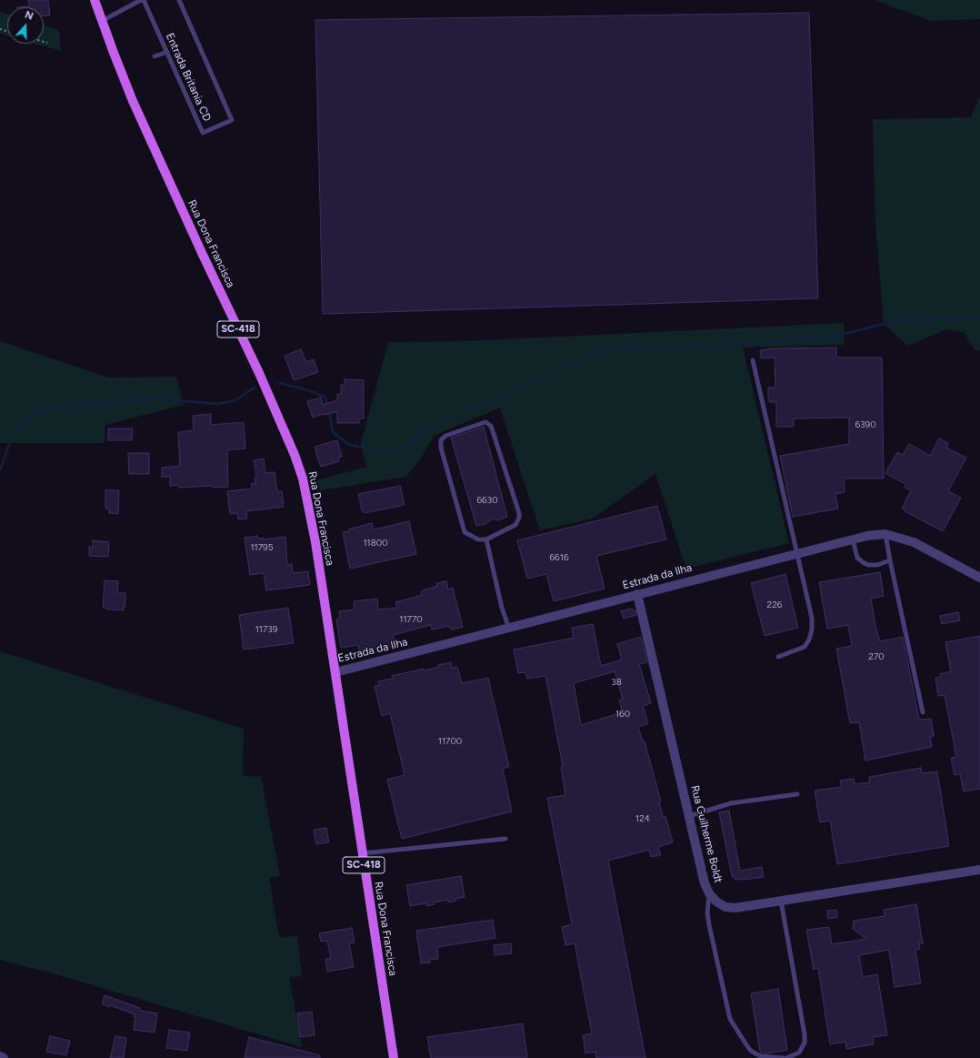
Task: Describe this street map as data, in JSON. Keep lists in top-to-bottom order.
{
  "streets": {
    "main road": ["Rua Dona Francisca", "SC-418"],
    "street": ["Estrada da Ilha", "Rua Guilherme Boldt"],
    "lane": ["Entrada Britania CD"]
  },
  "crossings": [
    ["Rua Dona Francisca", "Estrada da Ilha"],
    ["Estrada da Ilha", "Rua Guilherme Boldt"]
  ],
  "house_numbers": [
    "6390",
    "6630",
    "11800",
    "11795",
    "6616",
    "226",
    "11770",
    "11739",
    "270",
    "38",
    "160",
    "11700",
    "124"
  ],
  "north": "top"
}
